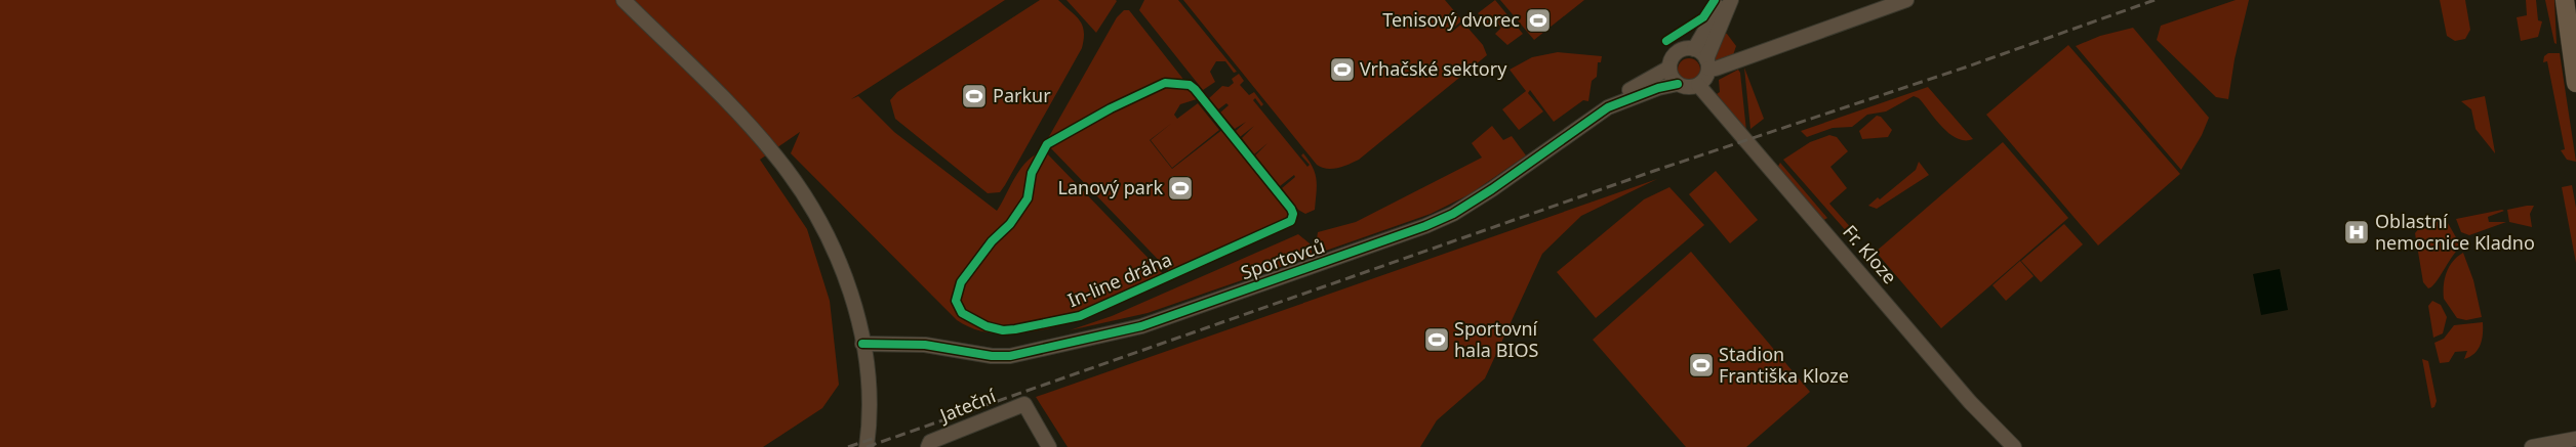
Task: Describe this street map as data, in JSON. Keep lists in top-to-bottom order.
{
  "streets": {
    "street": ["Fr. Kloze", "Sportovců", "Jateční"],
    "cycle path": ["In-line dráha"]
  },
  "crossings": [
    ["Fr. Kloze", "Sportovců"]
  ],
  "places": {
    "sports": [
      "Tenisový dvorec",
      "Vrhačské sektory",
      "Parkur",
      "Lanový park",
      "Sportovní hala BIOS",
      "Stadion Františka Kloze"
    ],
    "hospital": ["Oblastní nemocnice Kladno"]
  }
}
